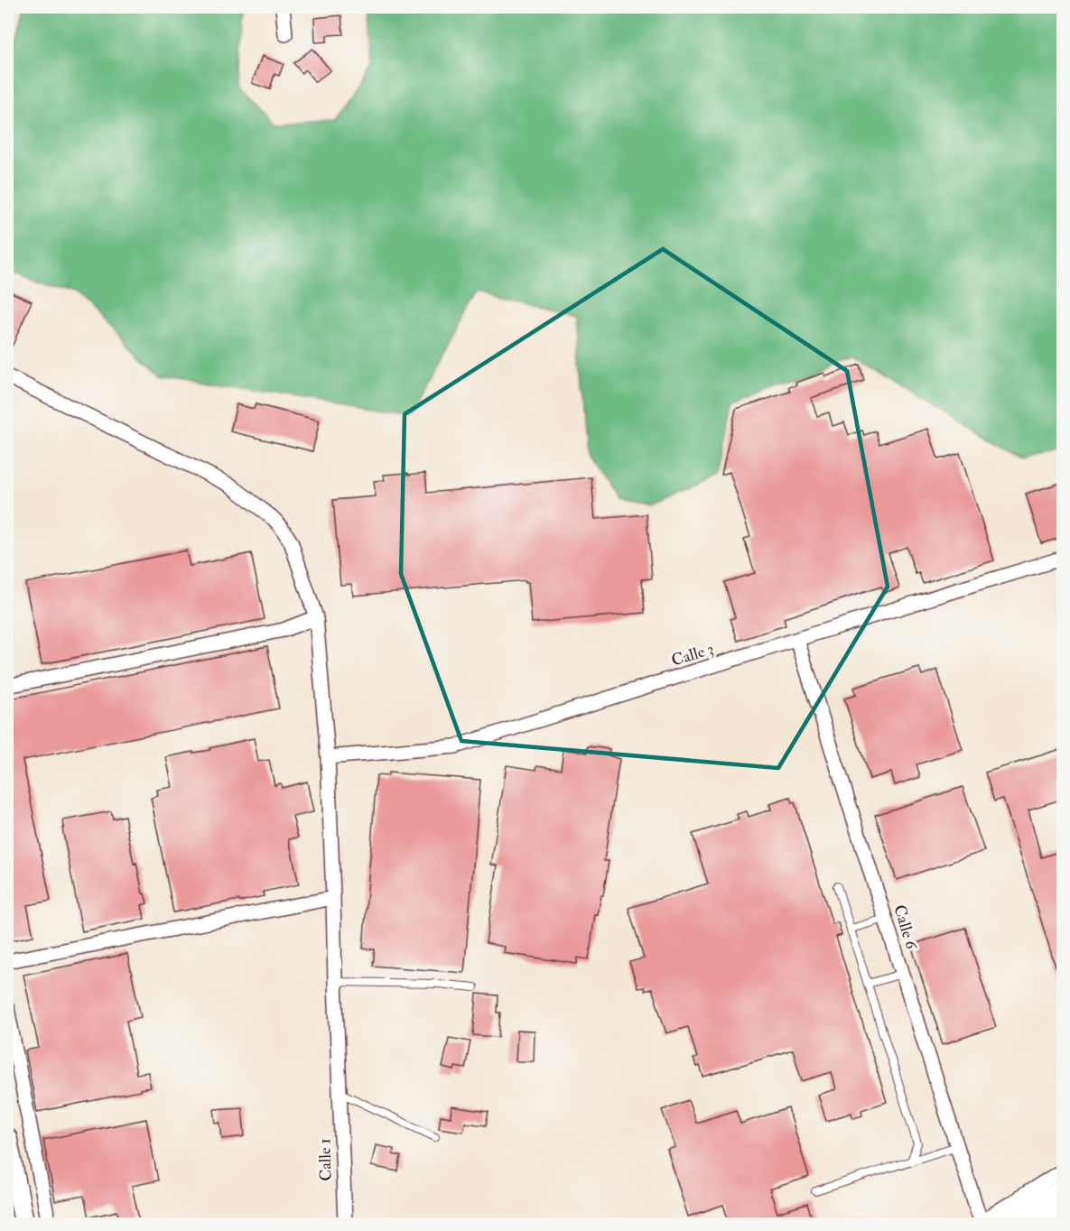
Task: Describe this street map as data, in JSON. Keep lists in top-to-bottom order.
{
  "streets": {
    "street": ["Calle 3", "Calle 6", "Calle 1"]
  },
  "crossings": [
    ["Calle 3", "Calle 6"],
    ["Calle 3", "Calle 1"]
  ]
}
